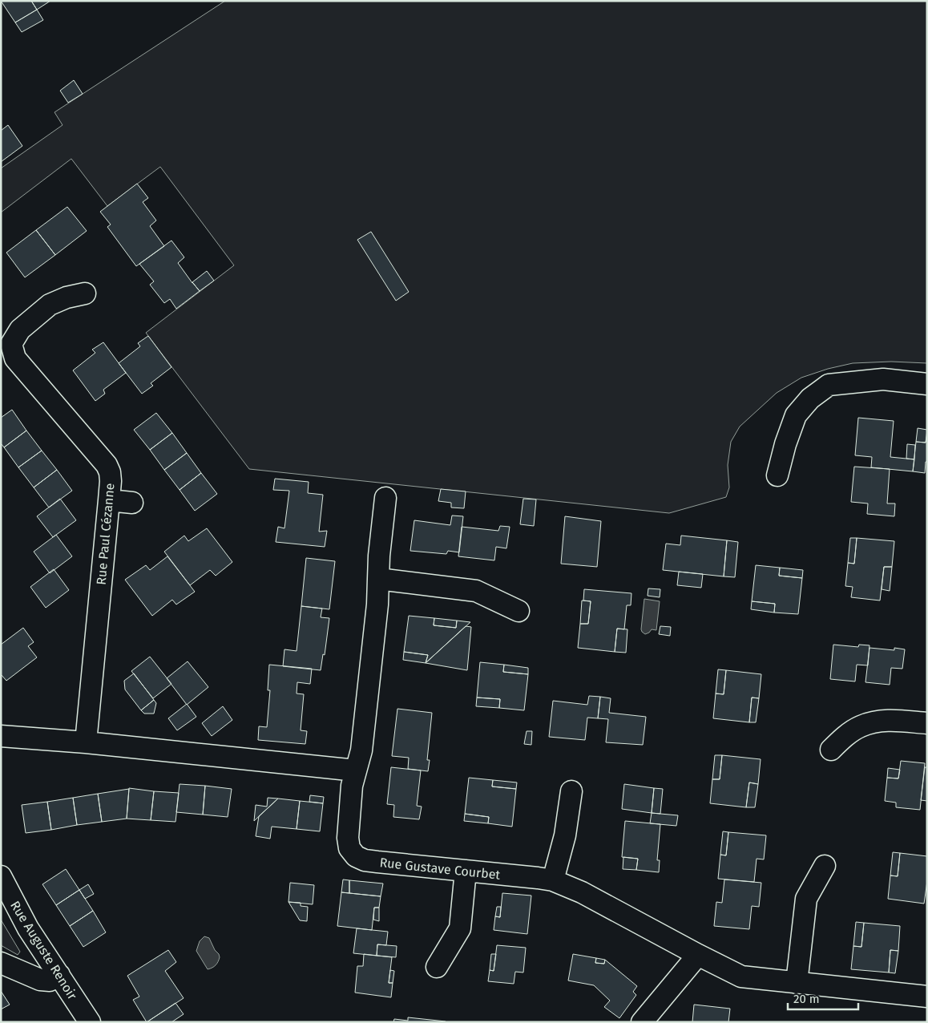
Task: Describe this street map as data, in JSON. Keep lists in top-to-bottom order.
{
  "streets": {
    "street": ["Rue Paul Cézanne", "Rue Gustave Courbet", "Rue Auguste Renoir"]
  },
  "scale_bar": "20 m"
}
